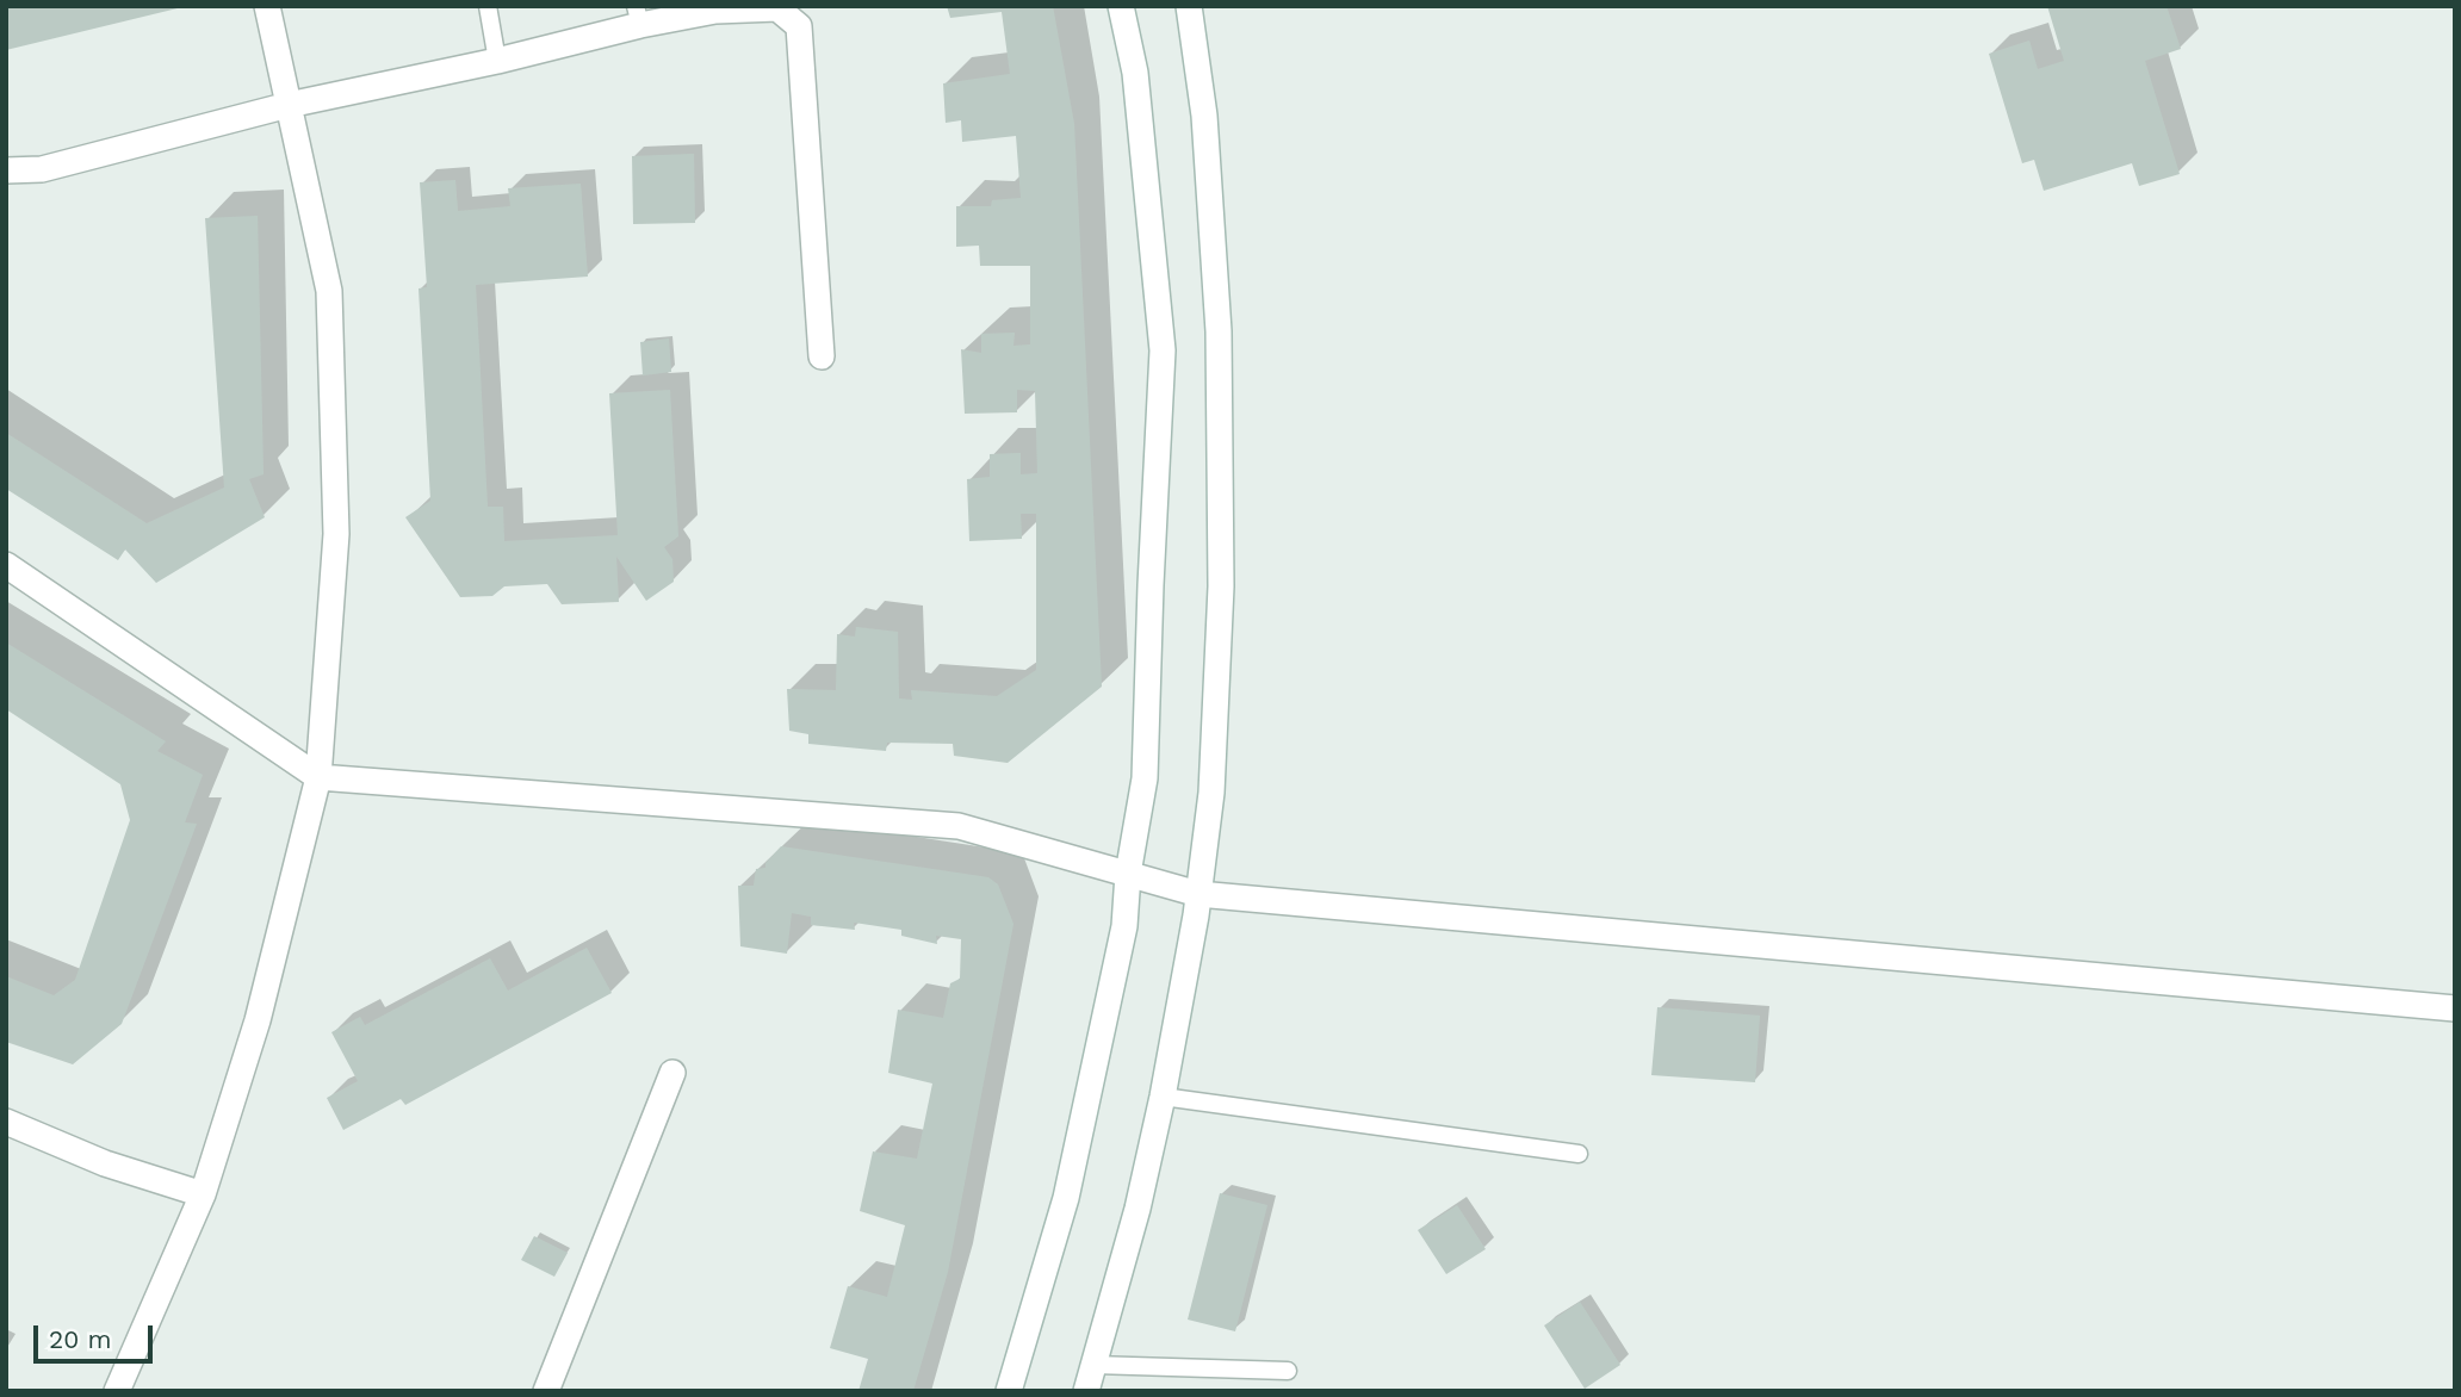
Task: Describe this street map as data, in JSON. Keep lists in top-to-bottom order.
{
  "scale_bar": "20 m"
}
